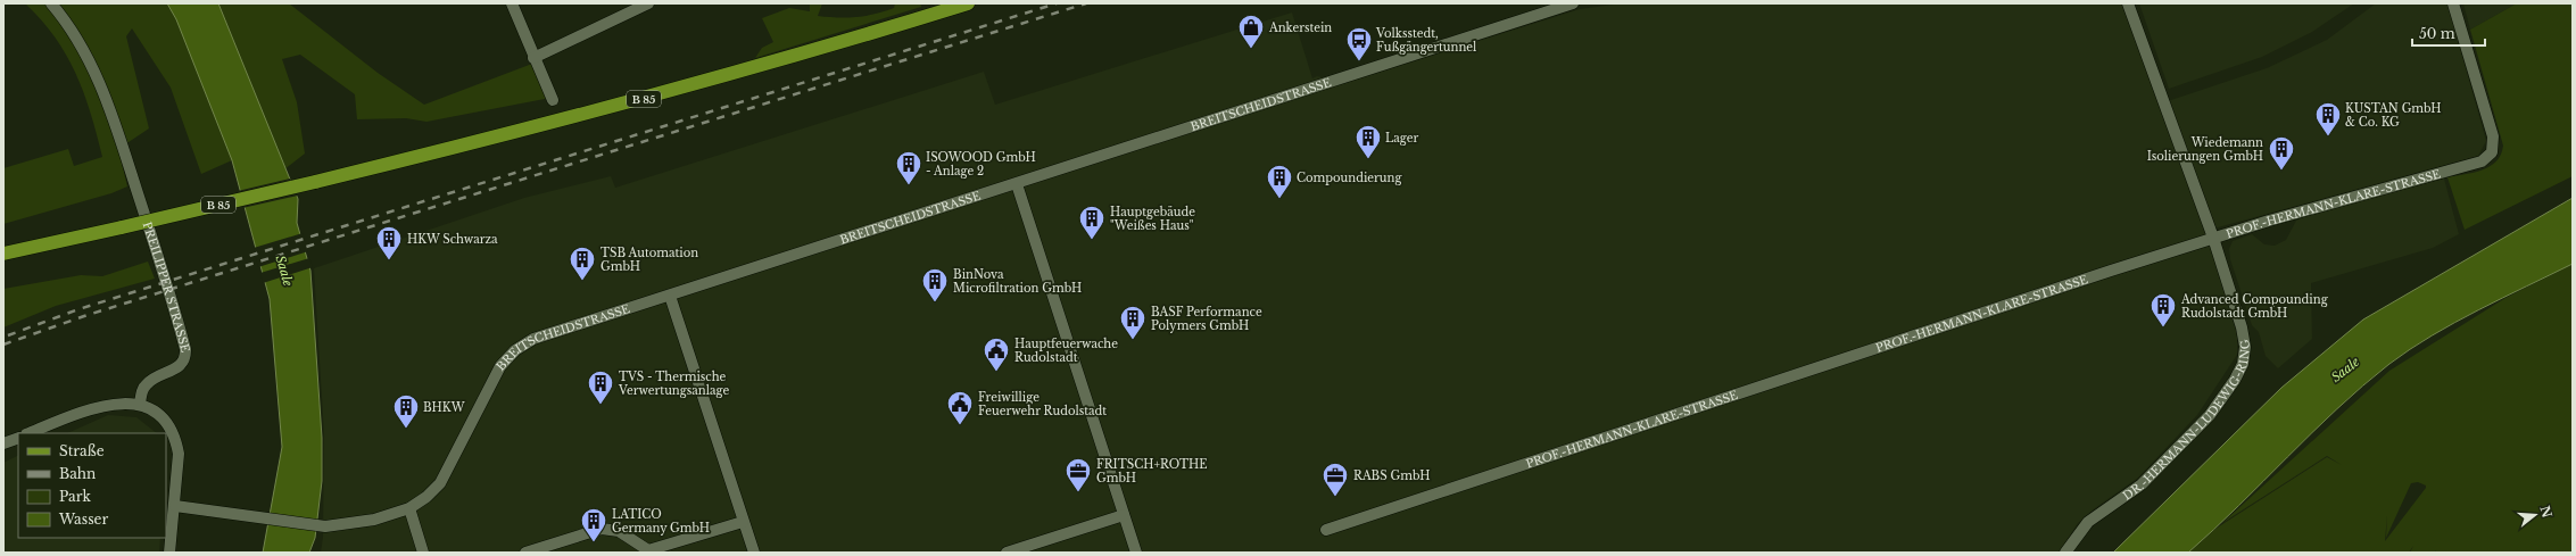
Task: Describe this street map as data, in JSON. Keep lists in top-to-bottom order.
{
  "streets": {
    "main road": ["B 85"],
    "street": [
      "BREITSCHEIDSTRASSE",
      "PROF.-HERMANN-KLARE-STRASSE",
      "PREILIPPER STRASSE",
      "DR.-HERMANN-LUDEWIG-RING"
    ]
  },
  "crossings": [
    ["PROF.-HERMANN-KLARE-STRASSE", "DR.-HERMANN-LUDEWIG-RING"]
  ],
  "water": ["Saale"],
  "places": {
    "shop": ["Ankerstein"],
    "bus stop": ["Volksstedt, Fußgängertunnel"],
    "building": [
      "KUSTAN GmbH & Co. KG",
      "Lager",
      "Wiedemann Isolierungen GmbH",
      "ISOWOOD GmbH - Anlage 2",
      "Compoundierung",
      "Hauptgebäude \"Weißes Haus\"",
      "HKW Schwarza",
      "TSB Automation GmbH",
      "BinNova Microfiltration GmbH",
      "Advanced Compounding Rudolstadt GmbH",
      "BASF Performance Polymers GmbH",
      "TVS - Thermische Verwertungsanlage",
      "BHKW",
      "LATICO Germany GmbH"
    ],
    "public building": ["Hauptfeuerwache Rudolstadt", "Freiwillige Feuerwehr Rudolstadt"],
    "office": ["FRITSCH+ROTHE GmbH", "RABS GmbH"]
  },
  "legend": [
    "Straße",
    "Bahn",
    "Park",
    "Wasser"
  ],
  "scale_bar": "50 m",
  "north": "right"
}
